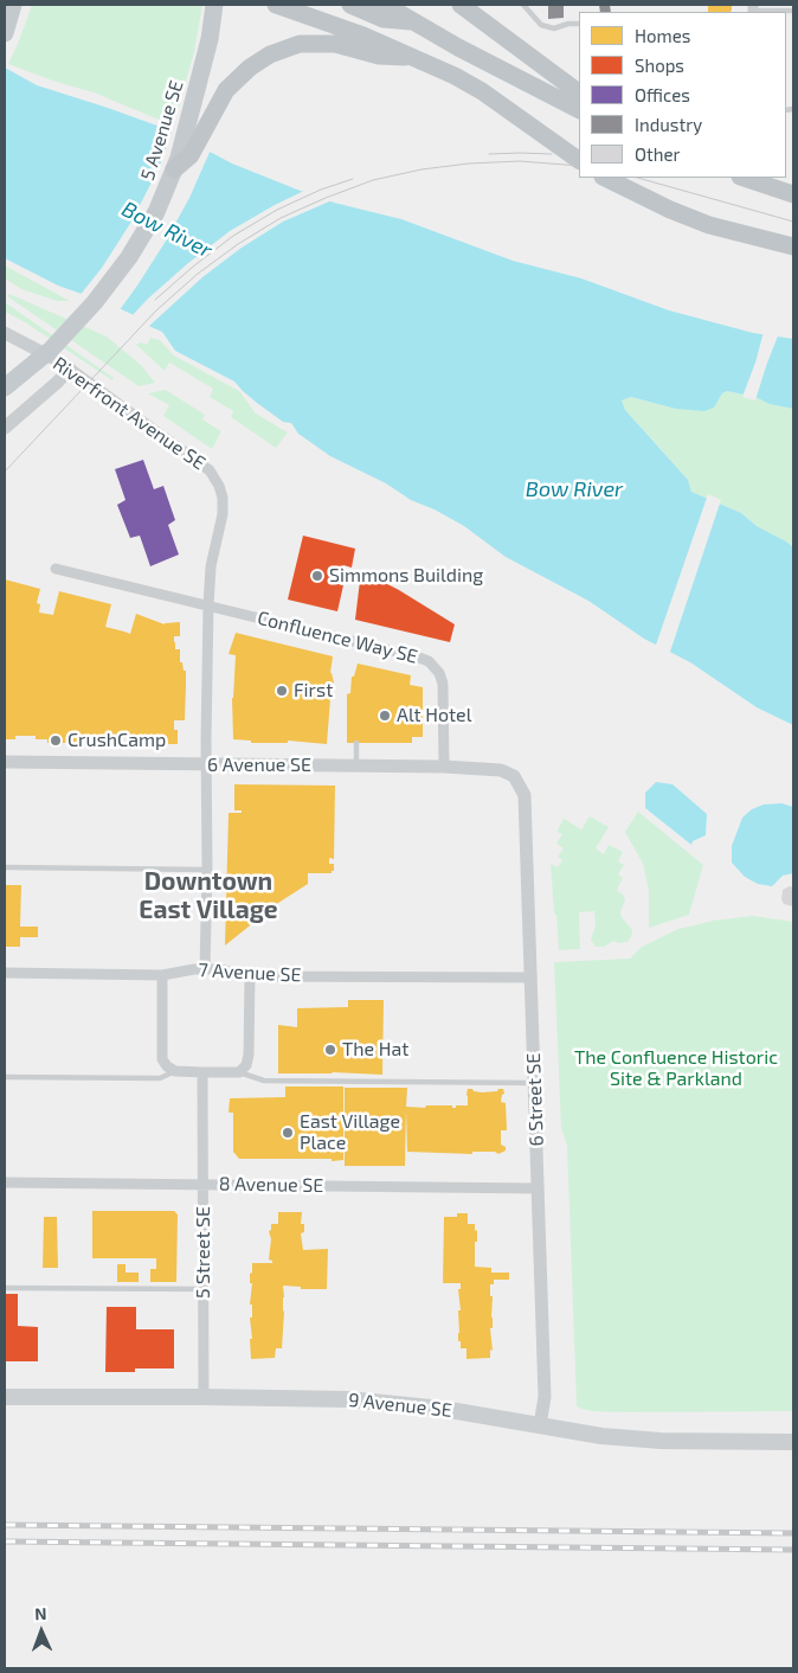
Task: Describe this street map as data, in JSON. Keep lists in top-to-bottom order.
{
  "streets": {
    "main road": ["5 Avenue SE", "9 Avenue SE"],
    "street": [
      "Riverfront Avenue SE",
      "Confluence Way SE",
      "6 Avenue SE",
      "7 Avenue SE",
      "6 Street SE",
      "8 Avenue SE",
      "5 Street SE"
    ]
  },
  "crossings": [
    ["Riverfront Avenue SE", "Confluence Way SE"],
    ["Riverfront Avenue SE", "6 Avenue SE"],
    ["Confluence Way SE", "6 Avenue SE"],
    ["6 Avenue SE", "6 Street SE"],
    ["7 Avenue SE", "6 Street SE"],
    ["6 Street SE", "8 Avenue SE"],
    ["6 Street SE", "9 Avenue SE"],
    ["8 Avenue SE", "5 Street SE"],
    ["5 Street SE", "9 Avenue SE"]
  ],
  "districts": ["Downtown East Village"],
  "water": ["Bow River"],
  "parks": ["The Confluence Historic Site & Parkland"],
  "places": [
    "Simmons Building",
    "First",
    "Alt Hotel",
    "CrushCamp",
    "The Hat",
    "East Village Place"
  ],
  "legend": [
    "Homes",
    "Shops",
    "Offices",
    "Industry",
    "Other"
  ],
  "north": "top"
}
